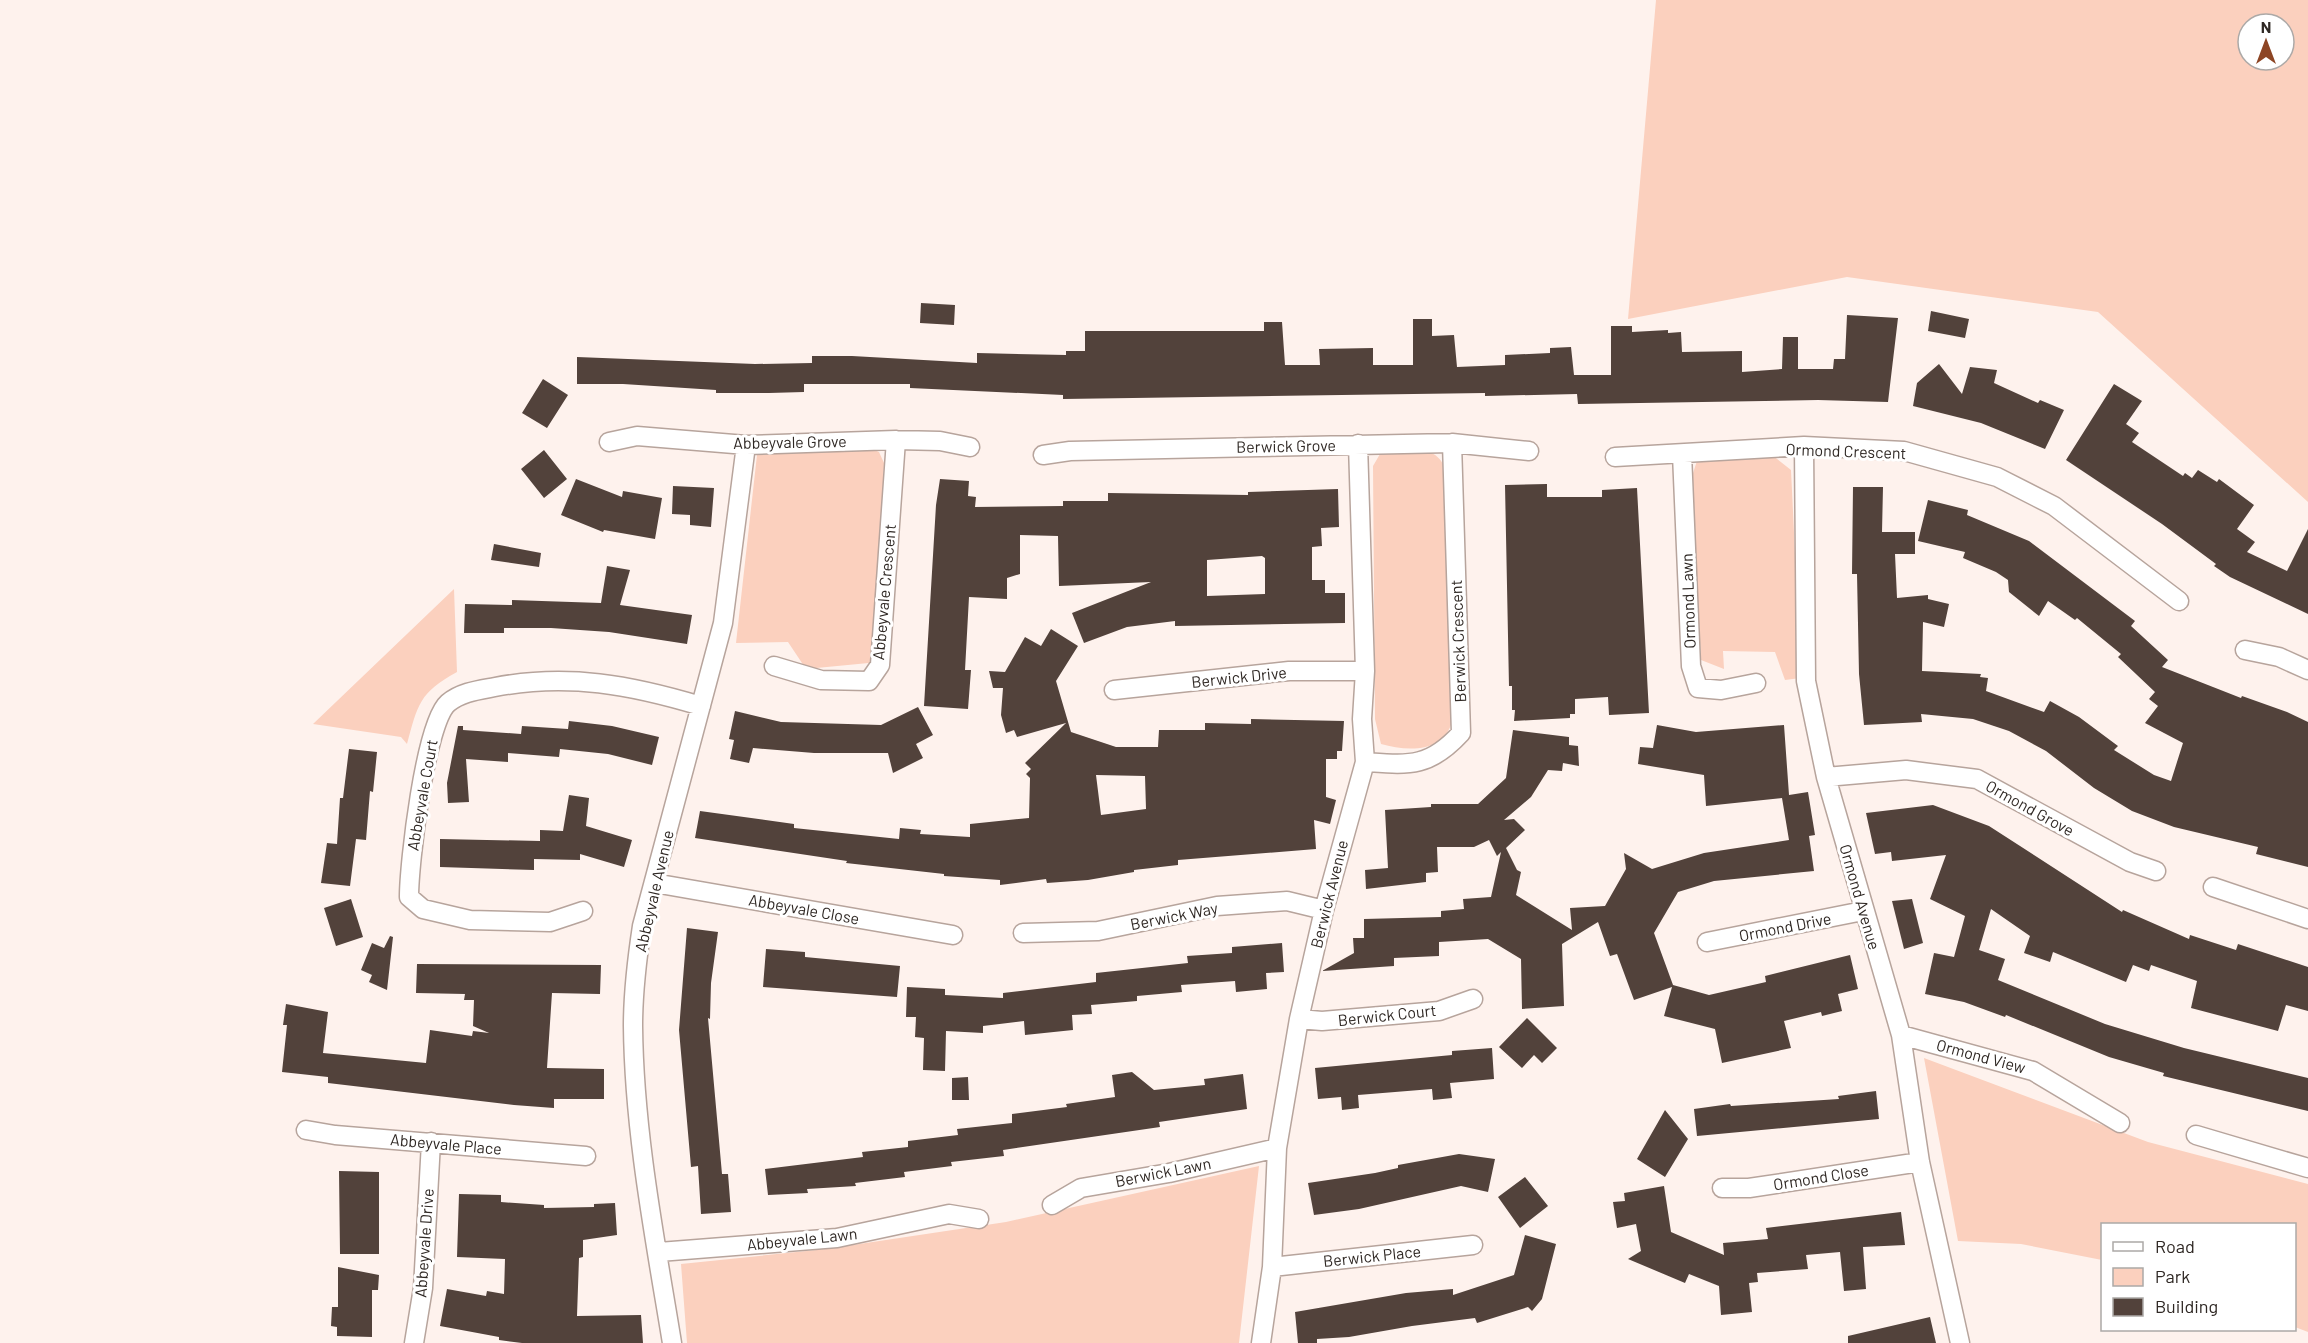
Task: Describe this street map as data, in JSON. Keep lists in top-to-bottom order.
{
  "streets": {
    "street": [
      "Abbeyvale Grove",
      "Berwick Grove",
      "Ormond Crescent",
      "Abbeyvale Crescent",
      "Ormond Lawn",
      "Berwick Crescent",
      "Berwick Drive",
      "Abbeyvale Court",
      "Ormond Grove",
      "Abbeyvale Avenue",
      "Berwick Avenue",
      "Ormond Avenue",
      "Abbeyvale Close",
      "Berwick Way",
      "Ormond Drive",
      "Berwick Court",
      "Ormond View",
      "Abbeyvale Place",
      "Berwick Lawn",
      "Ormond Close",
      "Abbeyvale Lawn",
      "Abbeyvale Drive",
      "Berwick Place"
    ]
  },
  "crossings": [
    ["Abbeyvale Grove", "Abbeyvale Crescent"],
    ["Abbeyvale Grove", "Abbeyvale Avenue"],
    ["Berwick Grove", "Berwick Crescent"],
    ["Berwick Grove", "Berwick Avenue"],
    ["Ormond Crescent", "Ormond Lawn"],
    ["Ormond Crescent", "Ormond Avenue"],
    ["Berwick Crescent", "Berwick Avenue"],
    ["Berwick Drive", "Berwick Avenue"],
    ["Abbeyvale Court", "Abbeyvale Avenue"],
    ["Ormond Grove", "Ormond Avenue"],
    ["Abbeyvale Avenue", "Abbeyvale Close"],
    ["Abbeyvale Avenue", "Abbeyvale Lawn"],
    ["Berwick Avenue", "Berwick Way"],
    ["Berwick Avenue", "Berwick Court"],
    ["Berwick Avenue", "Berwick Lawn"],
    ["Berwick Avenue", "Berwick Place"],
    ["Ormond Avenue", "Ormond Drive"],
    ["Ormond Avenue", "Ormond View"],
    ["Ormond Avenue", "Ormond Close"],
    ["Abbeyvale Place", "Abbeyvale Drive"]
  ],
  "legend": ["Road", "Park", "Building"],
  "north": "top"
}
